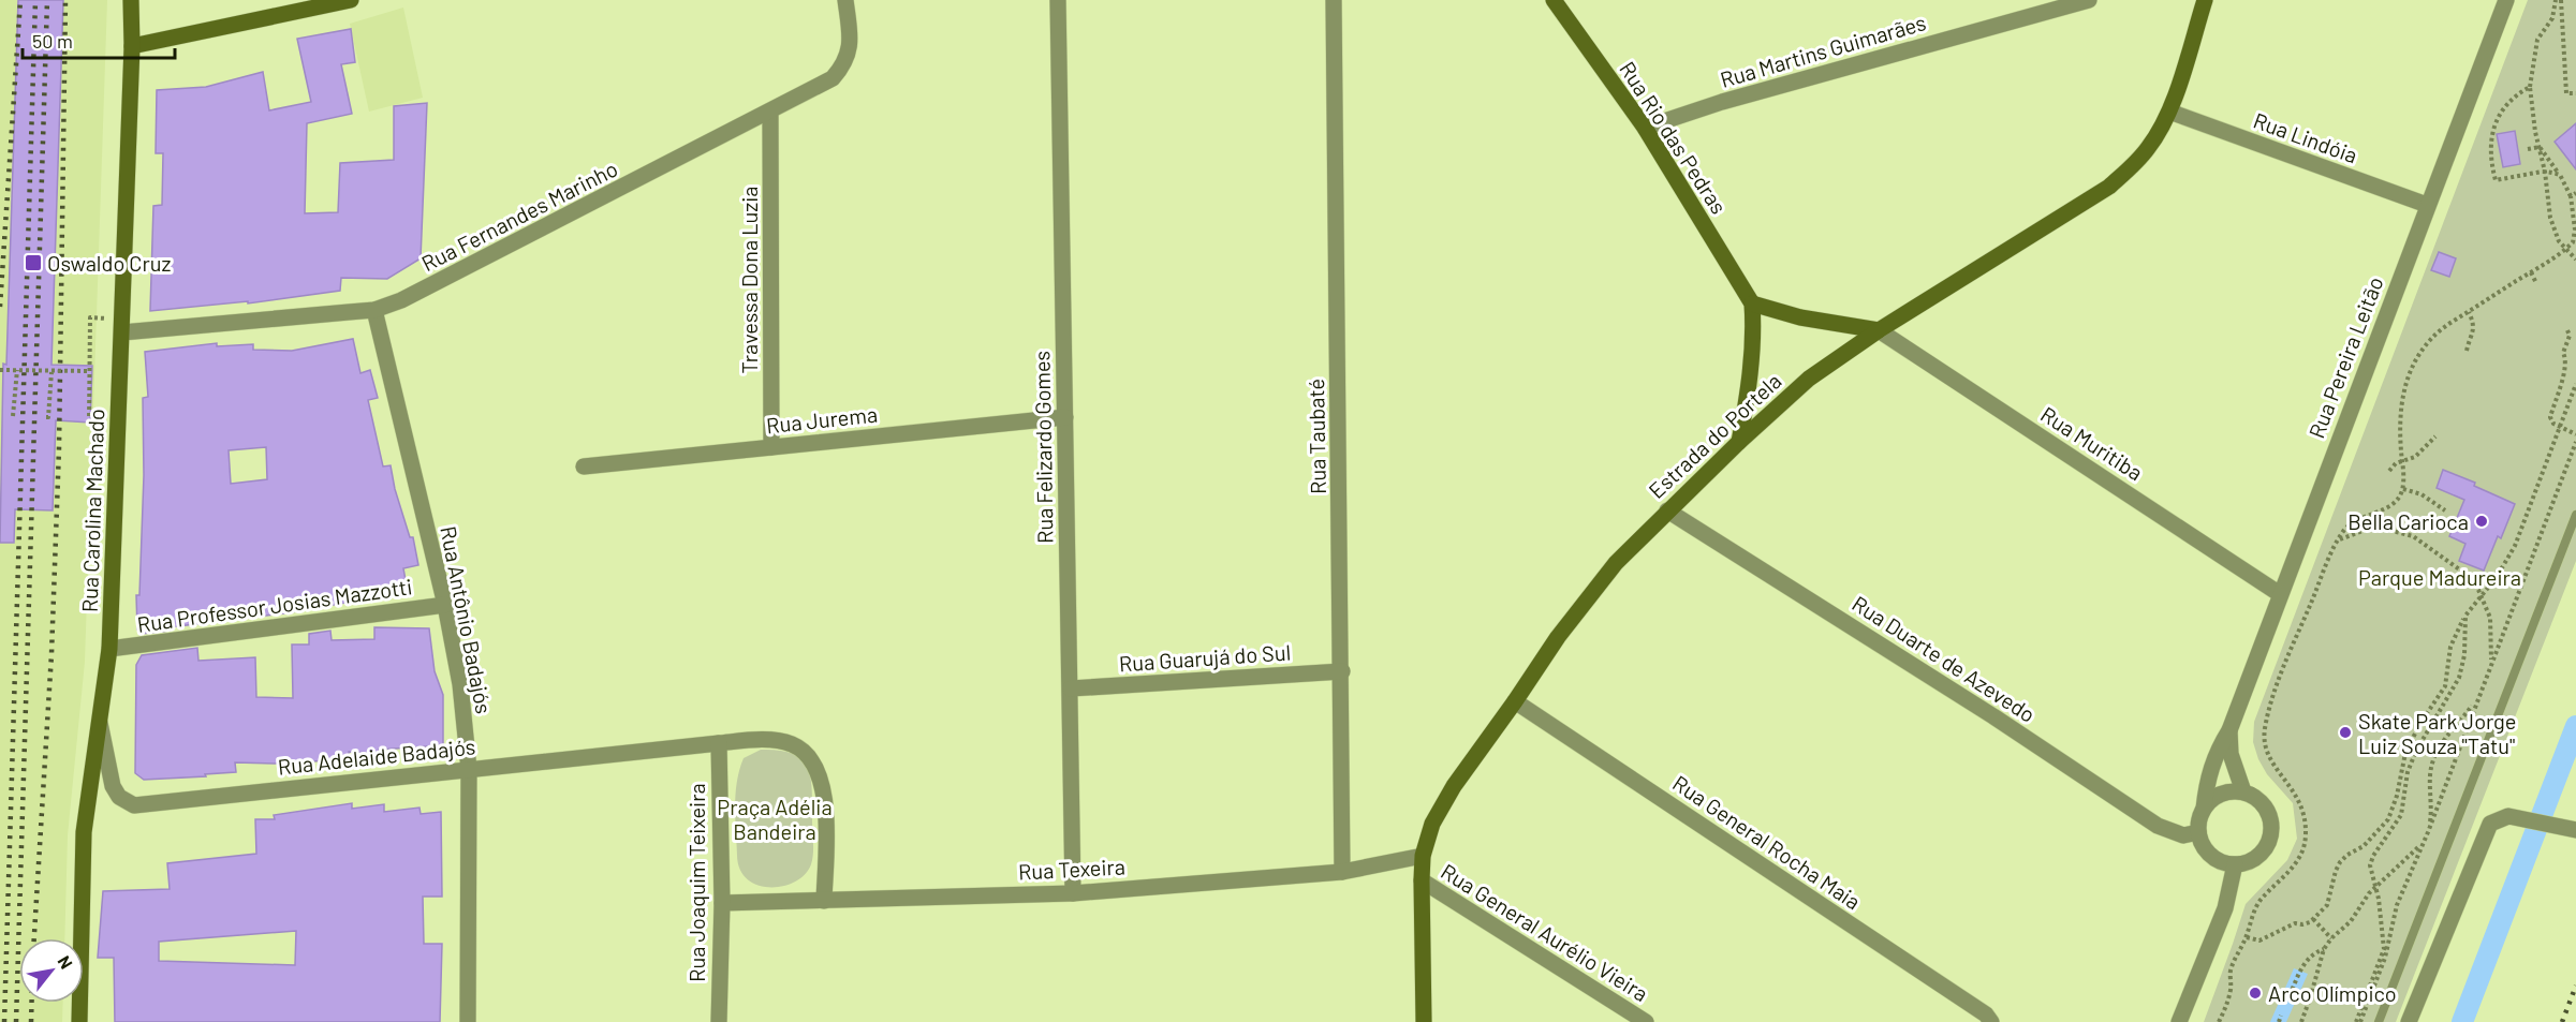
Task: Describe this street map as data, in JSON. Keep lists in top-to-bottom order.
{
  "streets": {
    "main road": ["Rua Rio das Pedras", "Estrada do Portela", "Rua Carolina Machado"],
    "street": [
      "Rua Martins Guimarães",
      "Rua Lindóia",
      "Rua Fernandes Marinho",
      "Travessa Dona Luzia",
      "Rua Pereira Leitão",
      "Rua Jurema",
      "Rua Taubaté",
      "Rua Muritiba",
      "Rua Felizardo Gomes",
      "Rua Professor Josias Mazzotti",
      "Rua Antônio Badajós",
      "Rua Guarujá do Sul",
      "Rua Duarte de Azevedo",
      "Rua Adelaide Badajós",
      "Rua General Rocha Maia",
      "Rua Texeira",
      "Rua Joaquim Teixeira",
      "Rua General Aurélio Vieira"
    ]
  },
  "crossings": [
    ["Rua Martins Guimarães", "Rua Rio das Pedras"],
    ["Rua Rio das Pedras", "Estrada do Portela"],
    ["Rua Lindóia", "Rua Pereira Leitão"],
    ["Rua Lindóia", "Estrada do Portela"],
    ["Rua Fernandes Marinho", "Travessa Dona Luzia"],
    ["Rua Fernandes Marinho", "Rua Carolina Machado"],
    ["Rua Fernandes Marinho", "Rua Antônio Badajós"],
    ["Travessa Dona Luzia", "Rua Jurema"],
    ["Rua Pereira Leitão", "Rua Muritiba"],
    ["Rua Pereira Leitão", "Rua Duarte de Azevedo"],
    ["Rua Jurema", "Rua Felizardo Gomes"],
    ["Estrada do Portela", "Rua Muritiba"],
    ["Estrada do Portela", "Rua Duarte de Azevedo"],
    ["Estrada do Portela", "Rua General Rocha Maia"],
    ["Estrada do Portela", "Rua Texeira"],
    ["Estrada do Portela", "Rua General Aurélio Vieira"],
    ["Rua Taubaté", "Rua Guarujá do Sul"],
    ["Rua Taubaté", "Rua Texeira"],
    ["Rua Felizardo Gomes", "Rua Guarujá do Sul"],
    ["Rua Felizardo Gomes", "Rua Texeira"],
    ["Rua Carolina Machado", "Rua Professor Josias Mazzotti"],
    ["Rua Carolina Machado", "Rua Adelaide Badajós"],
    ["Rua Professor Josias Mazzotti", "Rua Antônio Badajós"],
    ["Rua Antônio Badajós", "Rua Adelaide Badajós"],
    ["Rua Adelaide Badajós", "Rua Joaquim Teixeira"],
    ["Rua Texeira", "Rua Joaquim Teixeira"]
  ],
  "parks": ["Parque Madureira", "Praça Adélia Bandeira"],
  "places": {
    "transit": ["Oswaldo Cruz"],
    "other": ["Bella Carioca", "Skate Park Jorge Luiz Souza \"Tatu\"", "Arco Olímpico"]
  },
  "scale_bar": "50 m",
  "north": "top right"
}
